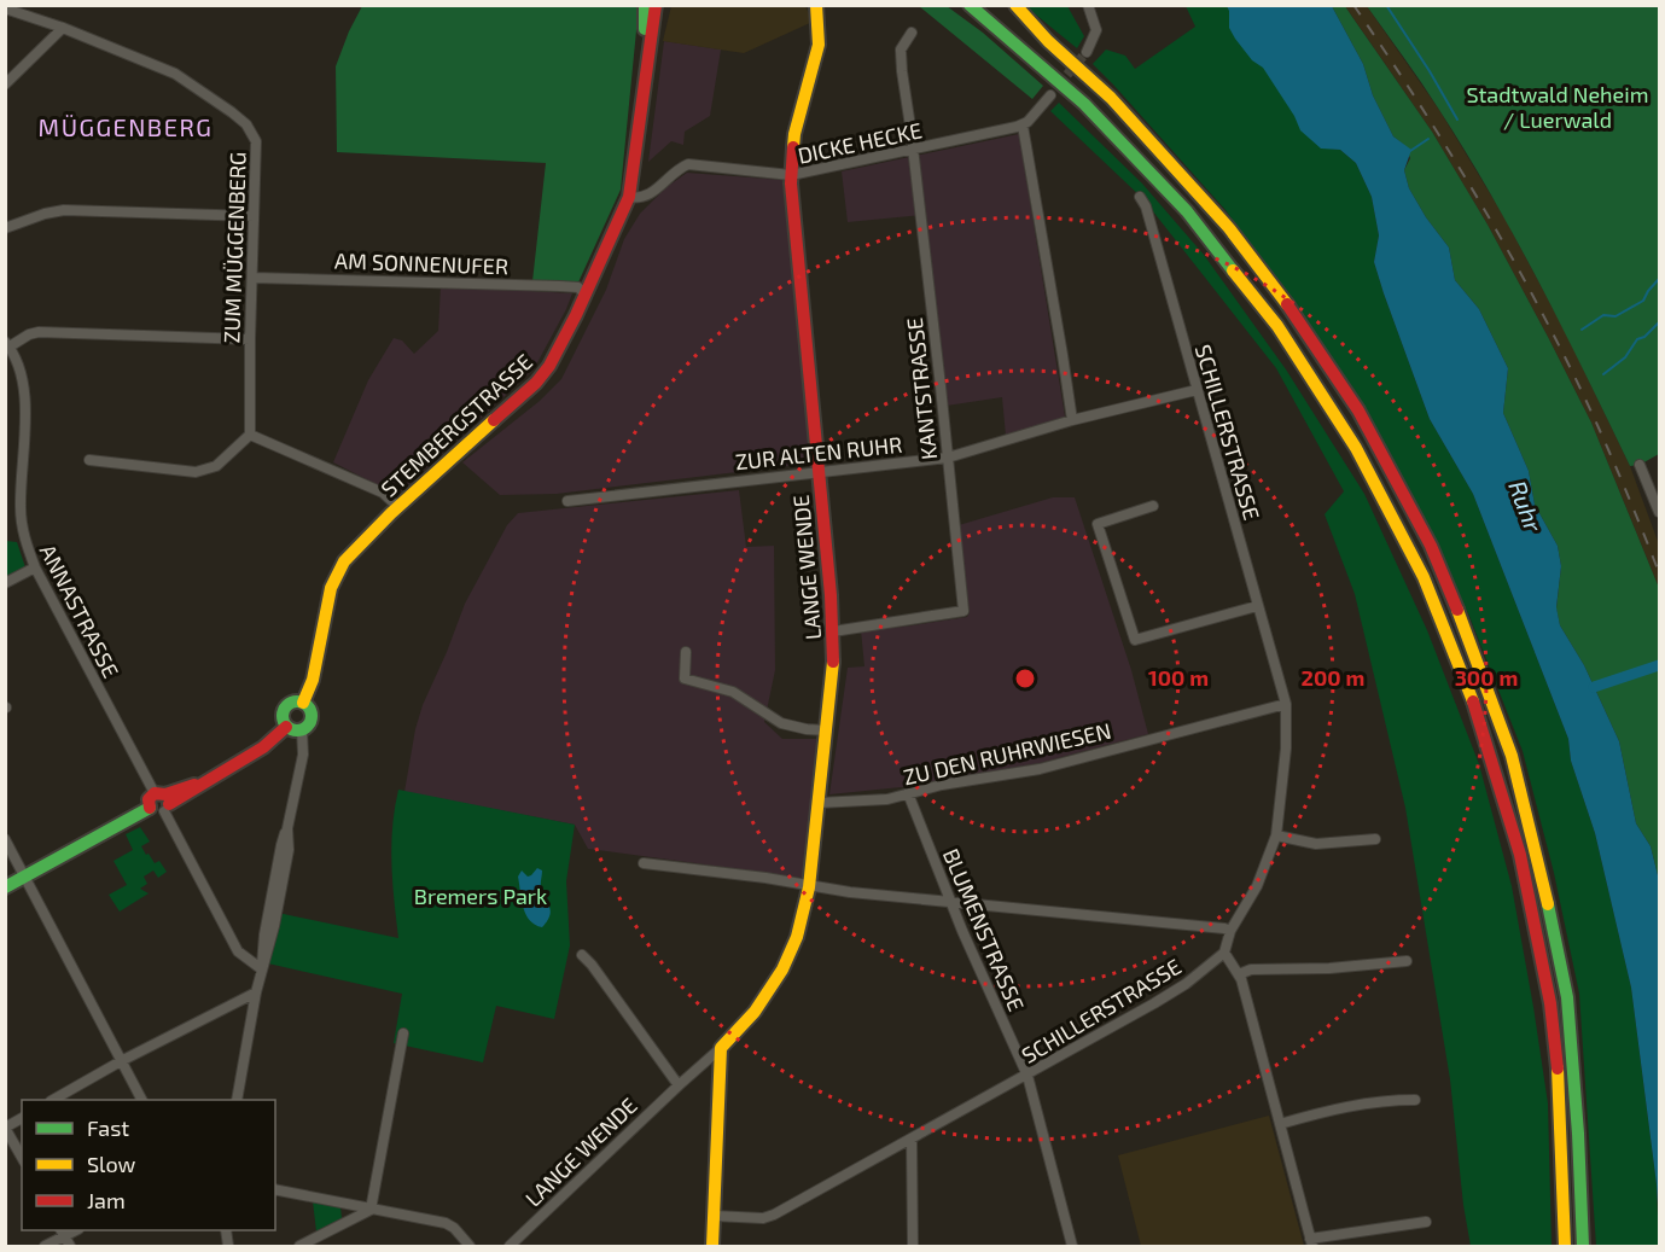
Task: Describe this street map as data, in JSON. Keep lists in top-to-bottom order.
{
  "streets": {
    "main road": ["STEMBERGSTRASSE", "LANGE WENDE"],
    "street": [
      "DICKE HECKE",
      "ZUM MÜGGENBERG",
      "AM SONNENUFER",
      "KANTSTRASSE",
      "SCHILLERSTRASSE",
      "ZUR ALTEN RUHR",
      "ANNASTRASSE",
      "ZU DEN RUHRWIESEN",
      "BLUMENSTRASSE"
    ]
  },
  "crossings": [
    ["DICKE HECKE", "KANTSTRASSE"],
    ["DICKE HECKE", "STEMBERGSTRASSE"],
    ["DICKE HECKE", "LANGE WENDE"],
    ["ZUM MÜGGENBERG", "AM SONNENUFER"],
    ["AM SONNENUFER", "STEMBERGSTRASSE"],
    ["KANTSTRASSE", "ZUR ALTEN RUHR"],
    ["KANTSTRASSE", "LANGE WENDE"],
    ["SCHILLERSTRASSE", "ZUR ALTEN RUHR"],
    ["SCHILLERSTRASSE", "ZU DEN RUHRWIESEN"],
    ["SCHILLERSTRASSE", "BLUMENSTRASSE"],
    ["ZUR ALTEN RUHR", "LANGE WENDE"],
    ["LANGE WENDE", "ZU DEN RUHRWIESEN"],
    ["ZU DEN RUHRWIESEN", "BLUMENSTRASSE"]
  ],
  "districts": ["MÜGGENBERG"],
  "water": ["Ruhr"],
  "parks": ["Stadtwald Neheim / Luerwald", "Bremers Park"],
  "legend": ["Fast", "Slow", "Jam"],
  "rings": ["100 m", "200 m", "300 m"]
}
